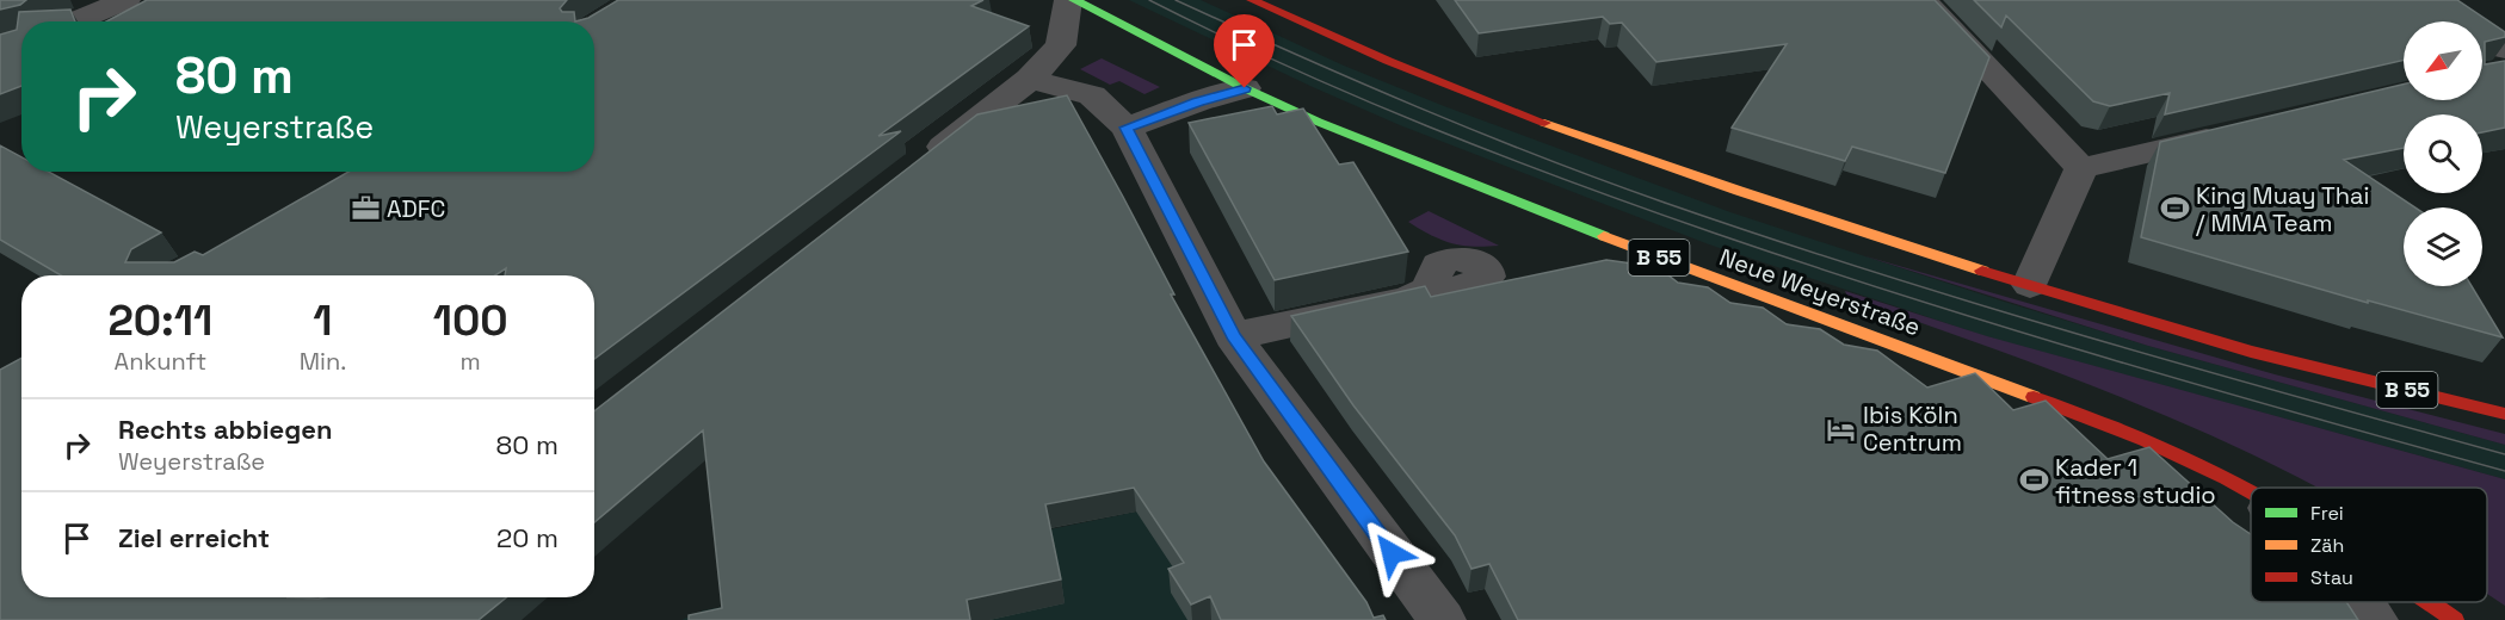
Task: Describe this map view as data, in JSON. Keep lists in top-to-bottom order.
{
  "streets": {
    "main road": ["B 55", "Neue Weyerstraße"]
  },
  "places": {
    "office": ["ADFC"],
    "sports": ["King Muay Thai / MMA Team", "Kader 1 fitness studio"],
    "hotel": ["Ibis Köln Centrum"]
  },
  "legend": ["Frei", "Zäh", "Stau"],
  "north": "bottom left",
  "page": {
    "turn": ["80 m", "Weyerstraße"],
    "eta": [
      "20:11",
      "Ankunft",
      "1",
      "Min.",
      "100",
      "m"
    ],
    "list": [
      {
        "name": "Rechts abbiegen",
        "note": "Weyerstraße",
        "value": "80 m"
      },
      {
        "name": "Ziel erreicht",
        "value": "20 m"
      }
    ]
  }
}
